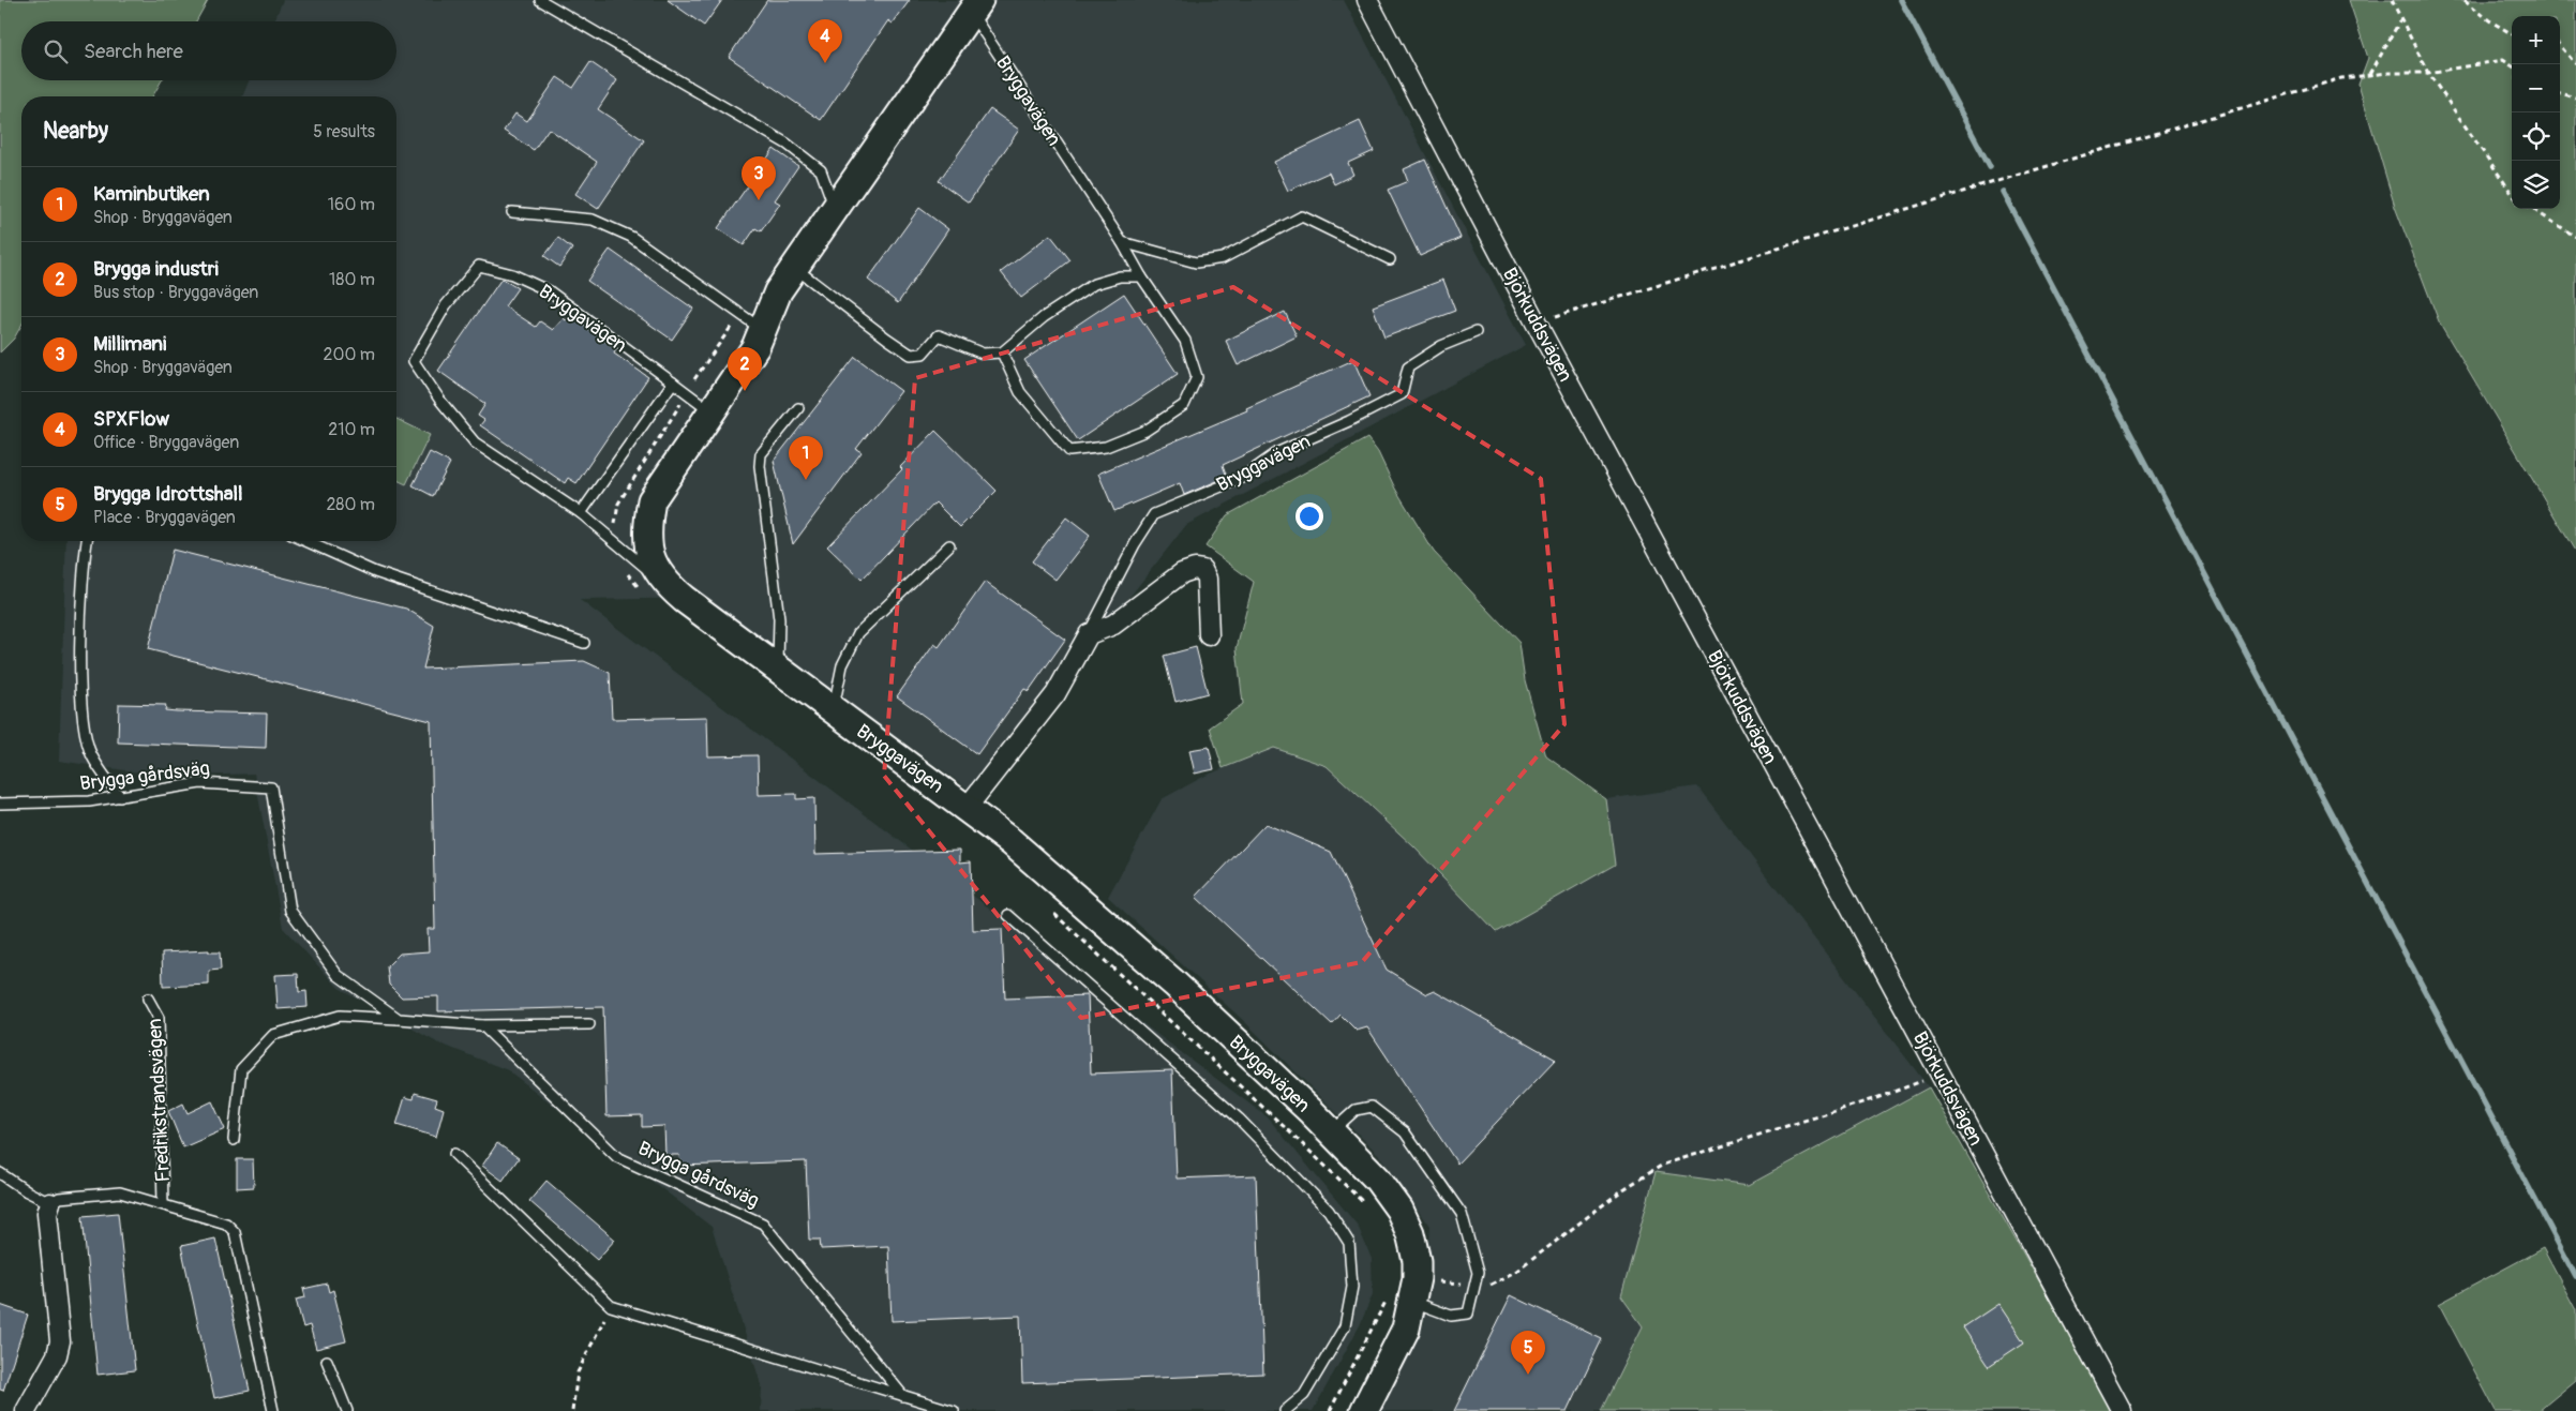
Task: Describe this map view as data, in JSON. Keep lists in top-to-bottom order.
{
  "streets": {
    "main road": ["Bryggavägen"],
    "street": ["Björkuddsvägen"],
    "lane": ["Brygga gårdsväg", "Fredrikstrandsvägen"]
  },
  "page": {
    "map_buttons": ["+", "−"],
    "pins": [
      "4",
      "3",
      "2",
      "1",
      "5"
    ],
    "search": "Search here",
    "heading": ["Nearby", "5 results"],
    "list": [
      {
        "mark": "1",
        "name": "Kaminbutiken",
        "note": "Shop · Bryggavägen",
        "value": "160 m"
      },
      {
        "mark": "2",
        "name": "Brygga industri",
        "note": "Bus stop · Bryggavägen",
        "value": "180 m"
      },
      {
        "mark": "3",
        "name": "Millimani",
        "note": "Shop · Bryggavägen",
        "value": "200 m"
      },
      {
        "mark": "4",
        "name": "SPXFlow",
        "note": "Office · Bryggavägen",
        "value": "210 m"
      },
      {
        "mark": "5",
        "name": "Brygga Idrottshall",
        "note": "Place · Bryggavägen",
        "value": "280 m"
      }
    ]
  }
}
